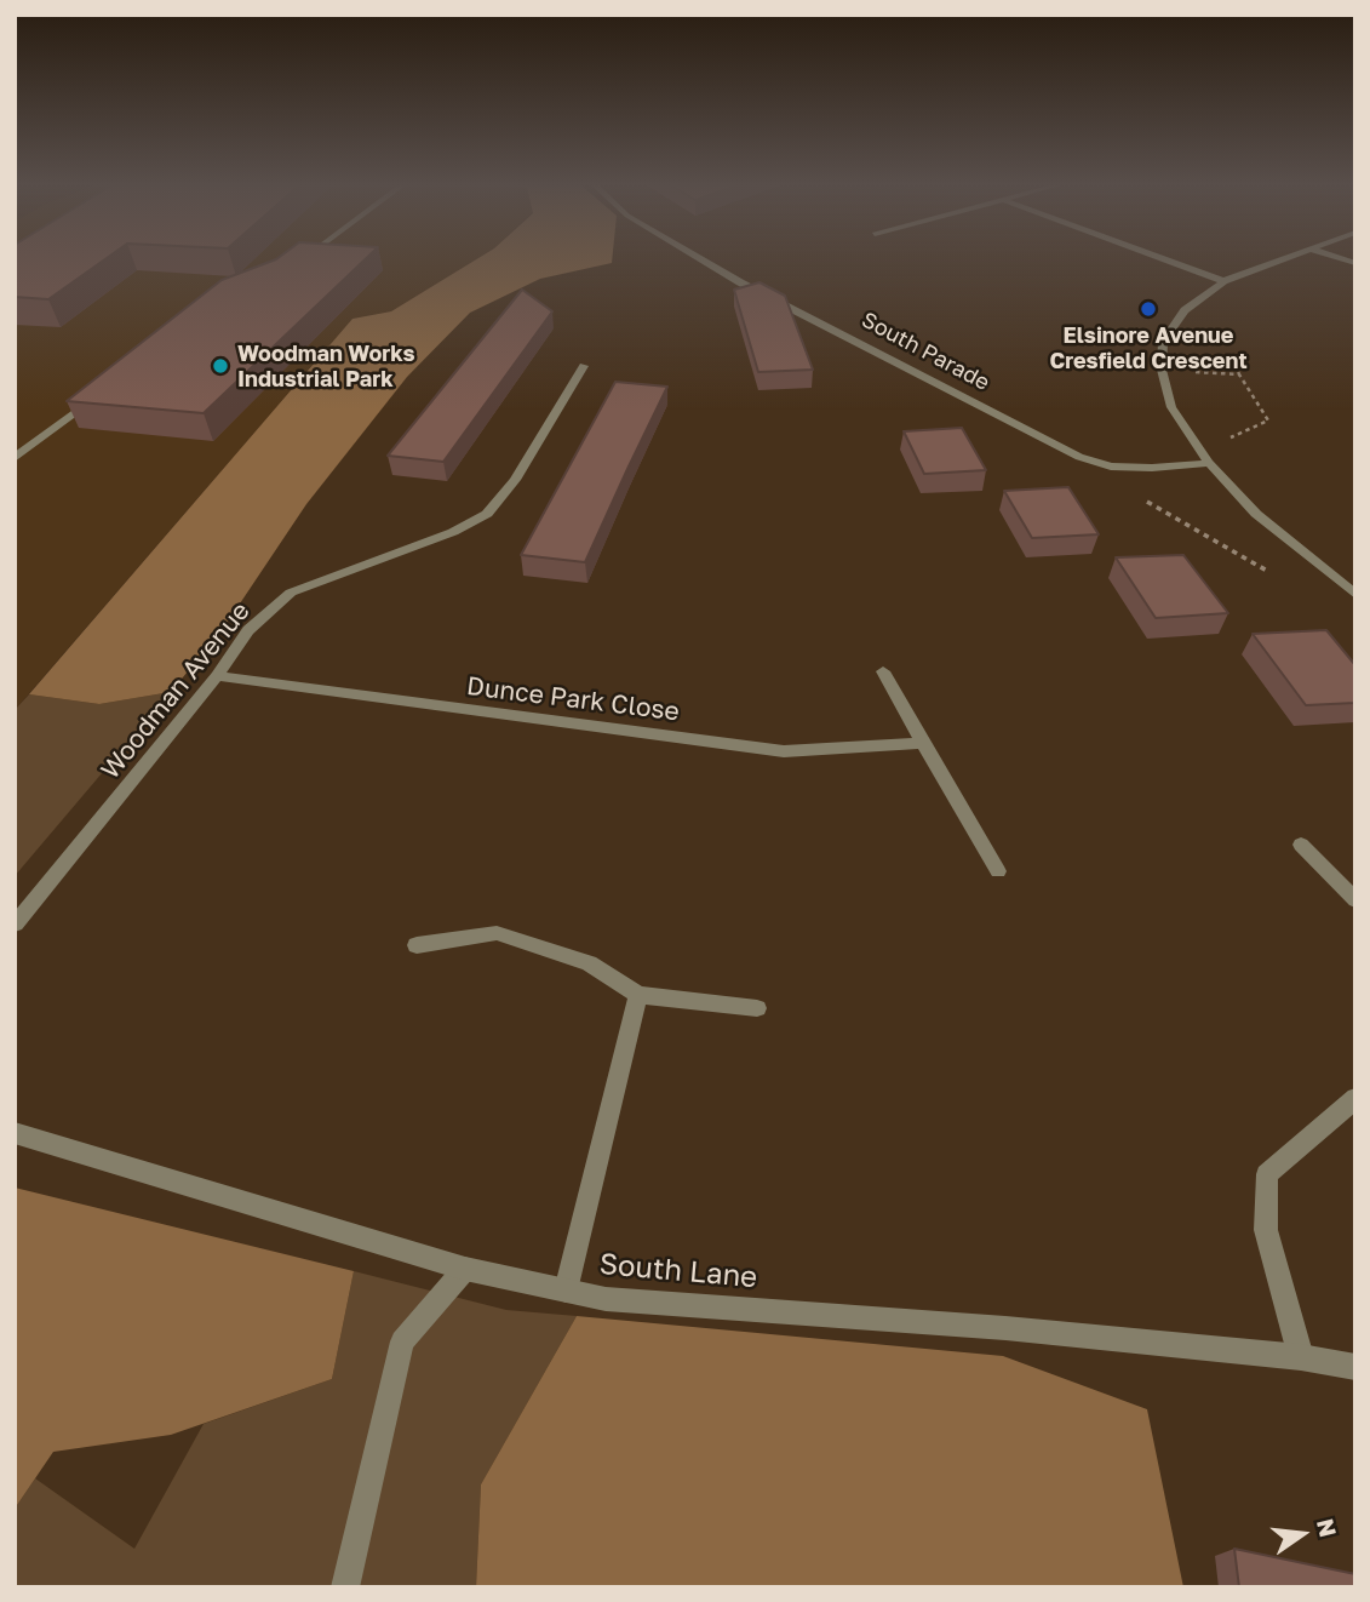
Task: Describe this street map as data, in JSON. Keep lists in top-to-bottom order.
{
  "streets": {
    "street": [
      "South Parade",
      "Woodman Avenue",
      "Dunce Park Close",
      "South Lane"
    ]
  },
  "crossings": [
    ["Woodman Avenue", "Dunce Park Close"]
  ],
  "places": ["Elsinore Avenue Cresfield Crescent", "Woodman Works Industrial Park"],
  "north": "right"
}
